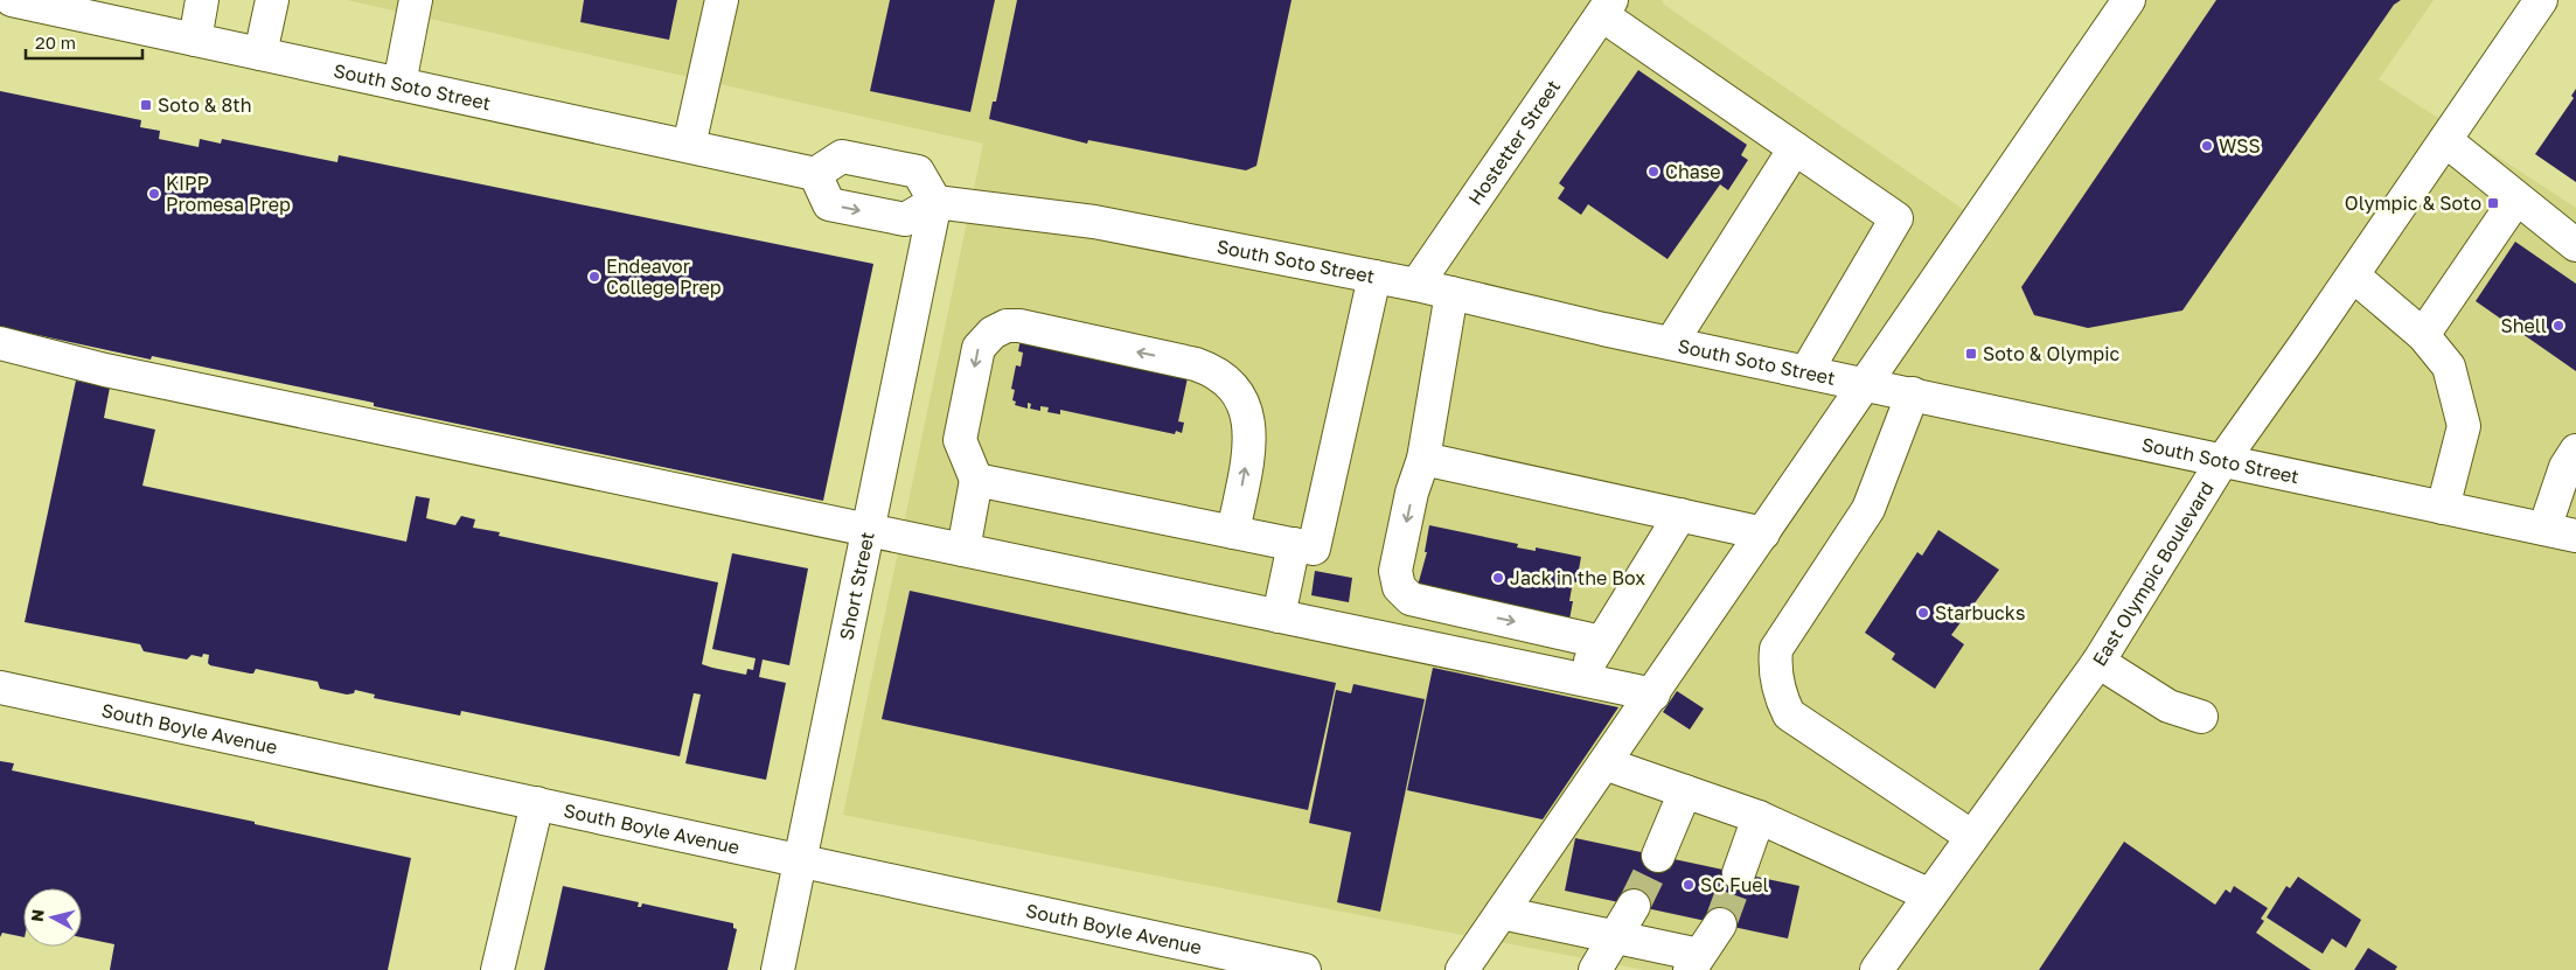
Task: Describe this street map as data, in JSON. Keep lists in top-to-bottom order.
{
  "streets": {
    "main road": [
      "South Soto Street",
      "Hostetter Street",
      "East Olympic Boulevard",
      "Short Street",
      "South Boyle Avenue"
    ]
  },
  "crossings": [
    ["South Soto Street", "Hostetter Street"],
    ["South Soto Street", "East Olympic Boulevard"],
    ["South Soto Street", "Short Street"],
    ["Short Street", "South Boyle Avenue"]
  ],
  "places": {
    "transit": ["Soto & 8th", "Olympic & Soto", "Soto & Olympic"],
    "other": [
      "WSS",
      "Chase",
      "KIPP Promesa Prep",
      "Endeavor College Prep",
      "Shell",
      "Jack in the Box",
      "Starbucks",
      "SC Fuel"
    ]
  },
  "scale_bar": "20 m",
  "north": "left"
}
